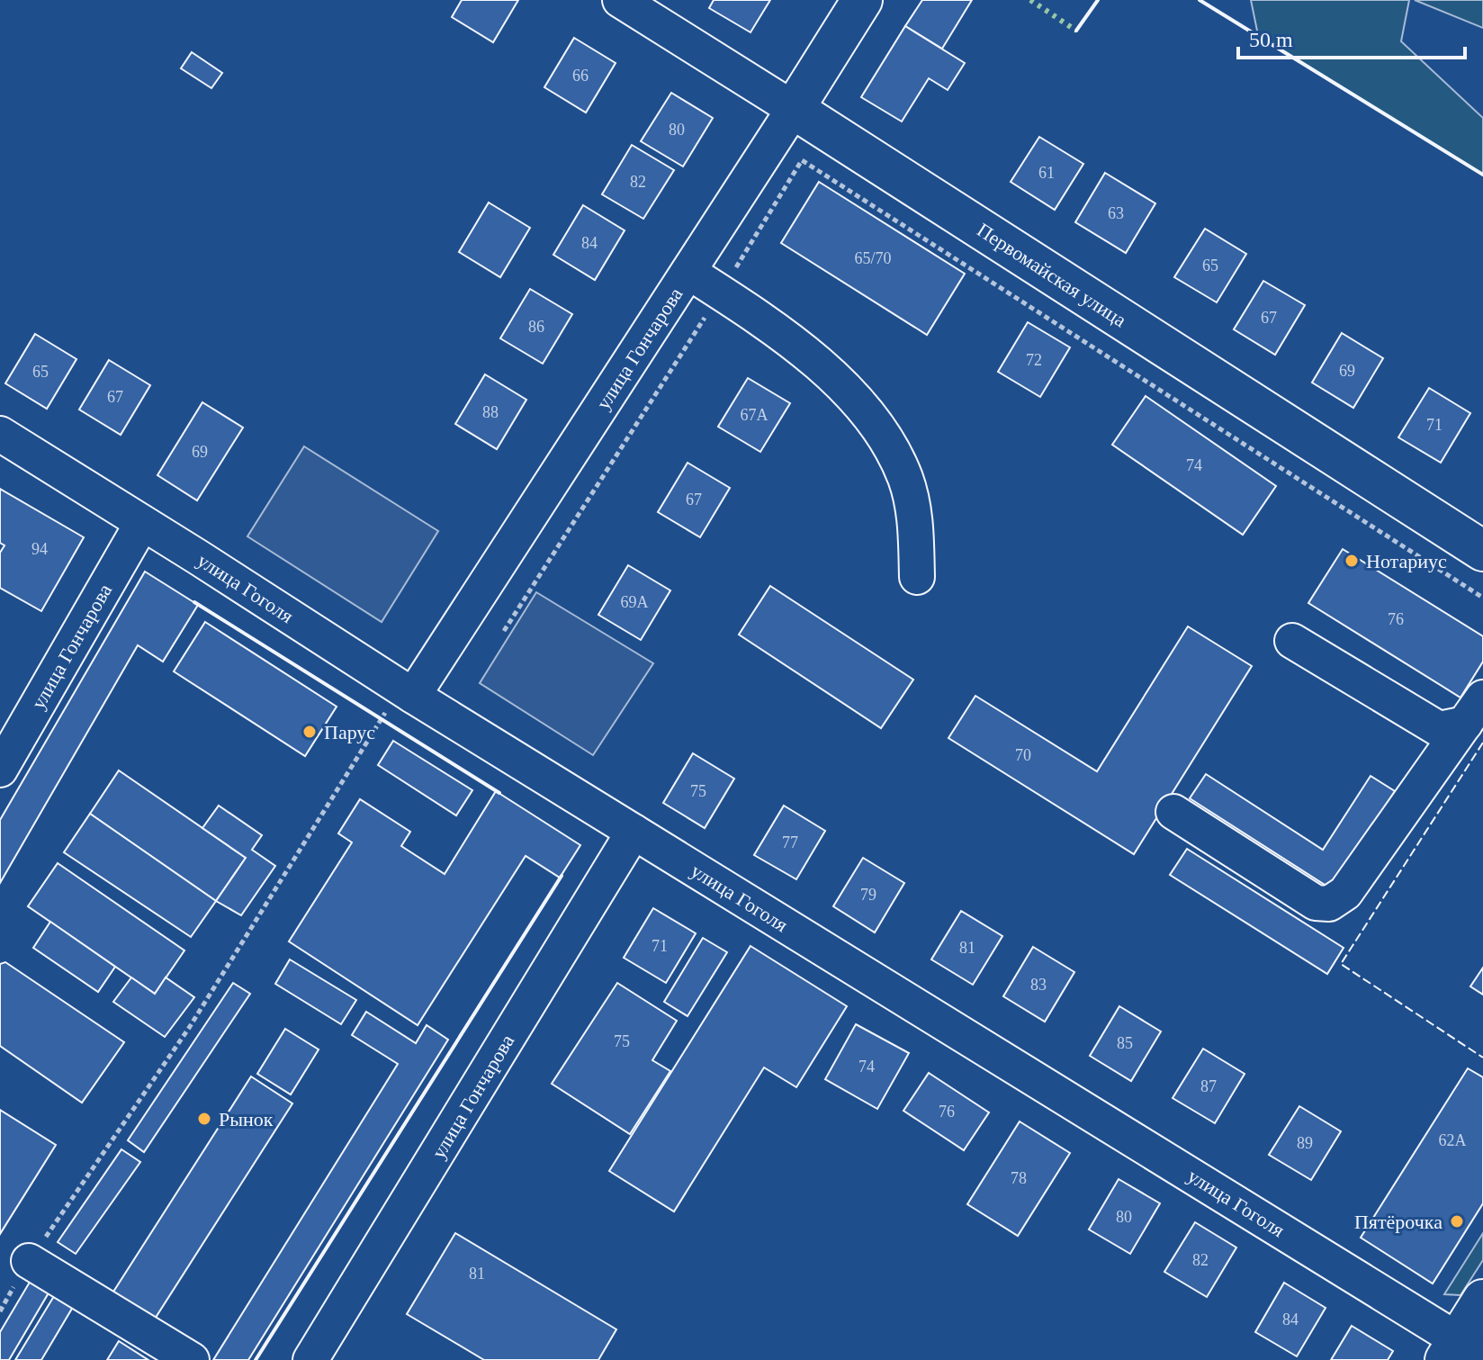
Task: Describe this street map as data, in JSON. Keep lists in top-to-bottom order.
{
  "streets": {
    "main road": ["Первомайская улица", "улица Гончарова"],
    "street": ["улица Гоголя"]
  },
  "crossings": [
    ["Первомайская улица", "улица Гончарова"],
    ["улица Гончарова", "улица Гоголя"]
  ],
  "places": [
    "Нотариус",
    "Парус",
    "Рынок",
    "Пятёрочка"
  ],
  "house_numbers": [
    "66",
    "80",
    "61",
    "82",
    "63",
    "84",
    "65/70",
    "65",
    "67",
    "86",
    "72",
    "69",
    "65",
    "67",
    "88",
    "67А",
    "71",
    "69",
    "74",
    "67",
    "94",
    "69А",
    "76",
    "70",
    "75",
    "77",
    "79",
    "71",
    "81",
    "83",
    "75",
    "85",
    "74",
    "87",
    "76",
    "62А",
    "89",
    "78",
    "80",
    "82",
    "81",
    "84"
  ],
  "scale_bar": "50 m"
}
